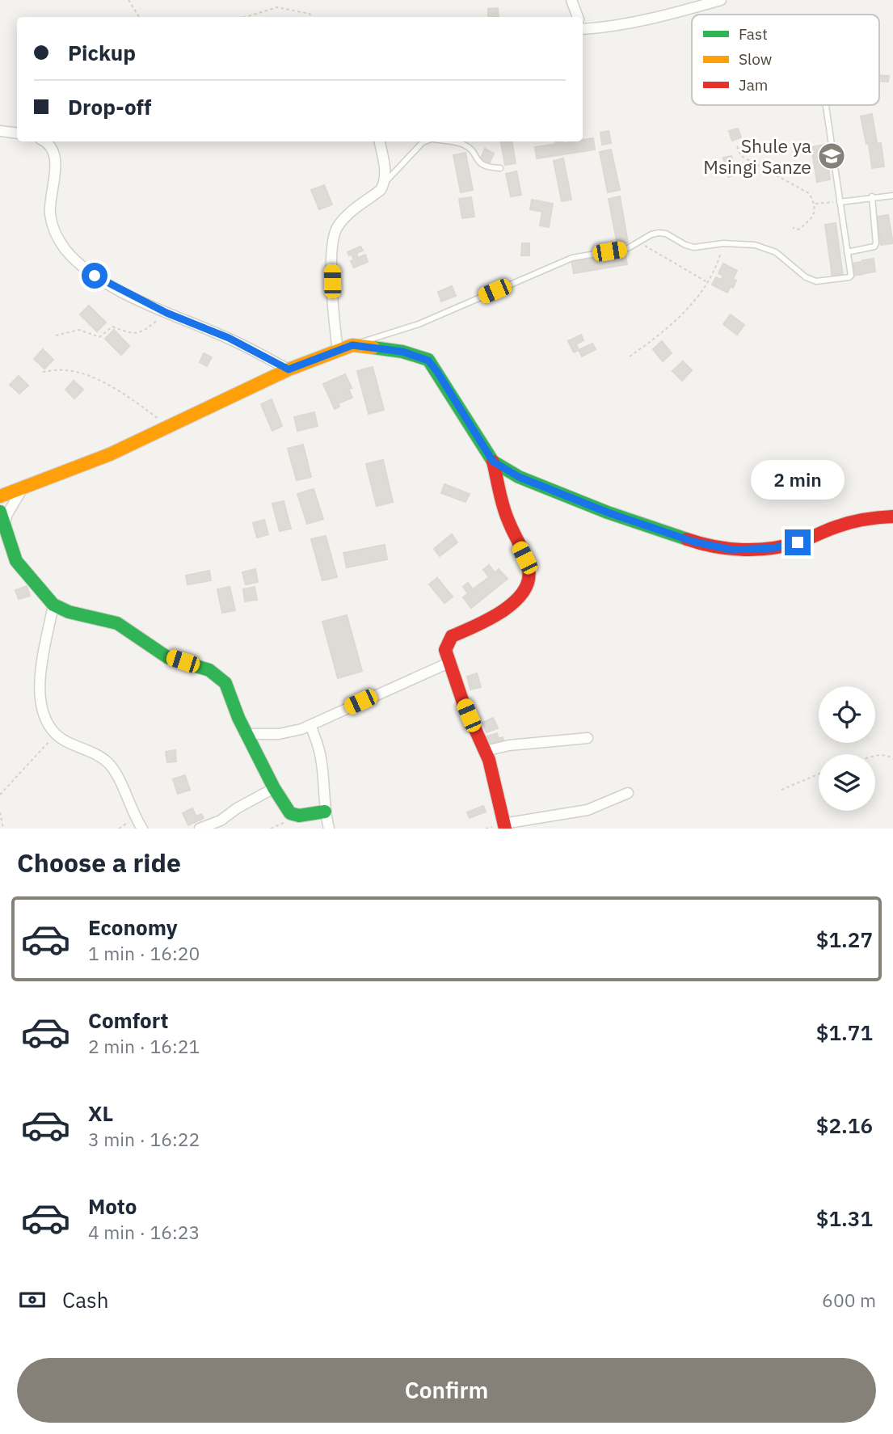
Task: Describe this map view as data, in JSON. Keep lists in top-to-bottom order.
{
  "places": {
    "school or university": ["Shule ya Msingi Sanze"]
  },
  "legend": ["Fast", "Slow", "Jam"],
  "page": {
    "banner": ["Pickup", "Drop-off"],
    "bubble": "2 min",
    "heading": "Choose a ride",
    "list": [
      {
        "name": "Economy",
        "note": "1 min · 16:20",
        "value": "$1.27"
      },
      {
        "name": "Comfort",
        "note": "2 min · 16:21",
        "value": "$1.71"
      },
      {
        "name": "XL",
        "note": "3 min · 16:22",
        "value": "$2.16"
      },
      {
        "name": "Moto",
        "note": "4 min · 16:23",
        "value": "$1.31"
      }
    ],
    "pay": ["Cash", "600 m"],
    "buttons": "Confirm"
  }
}
